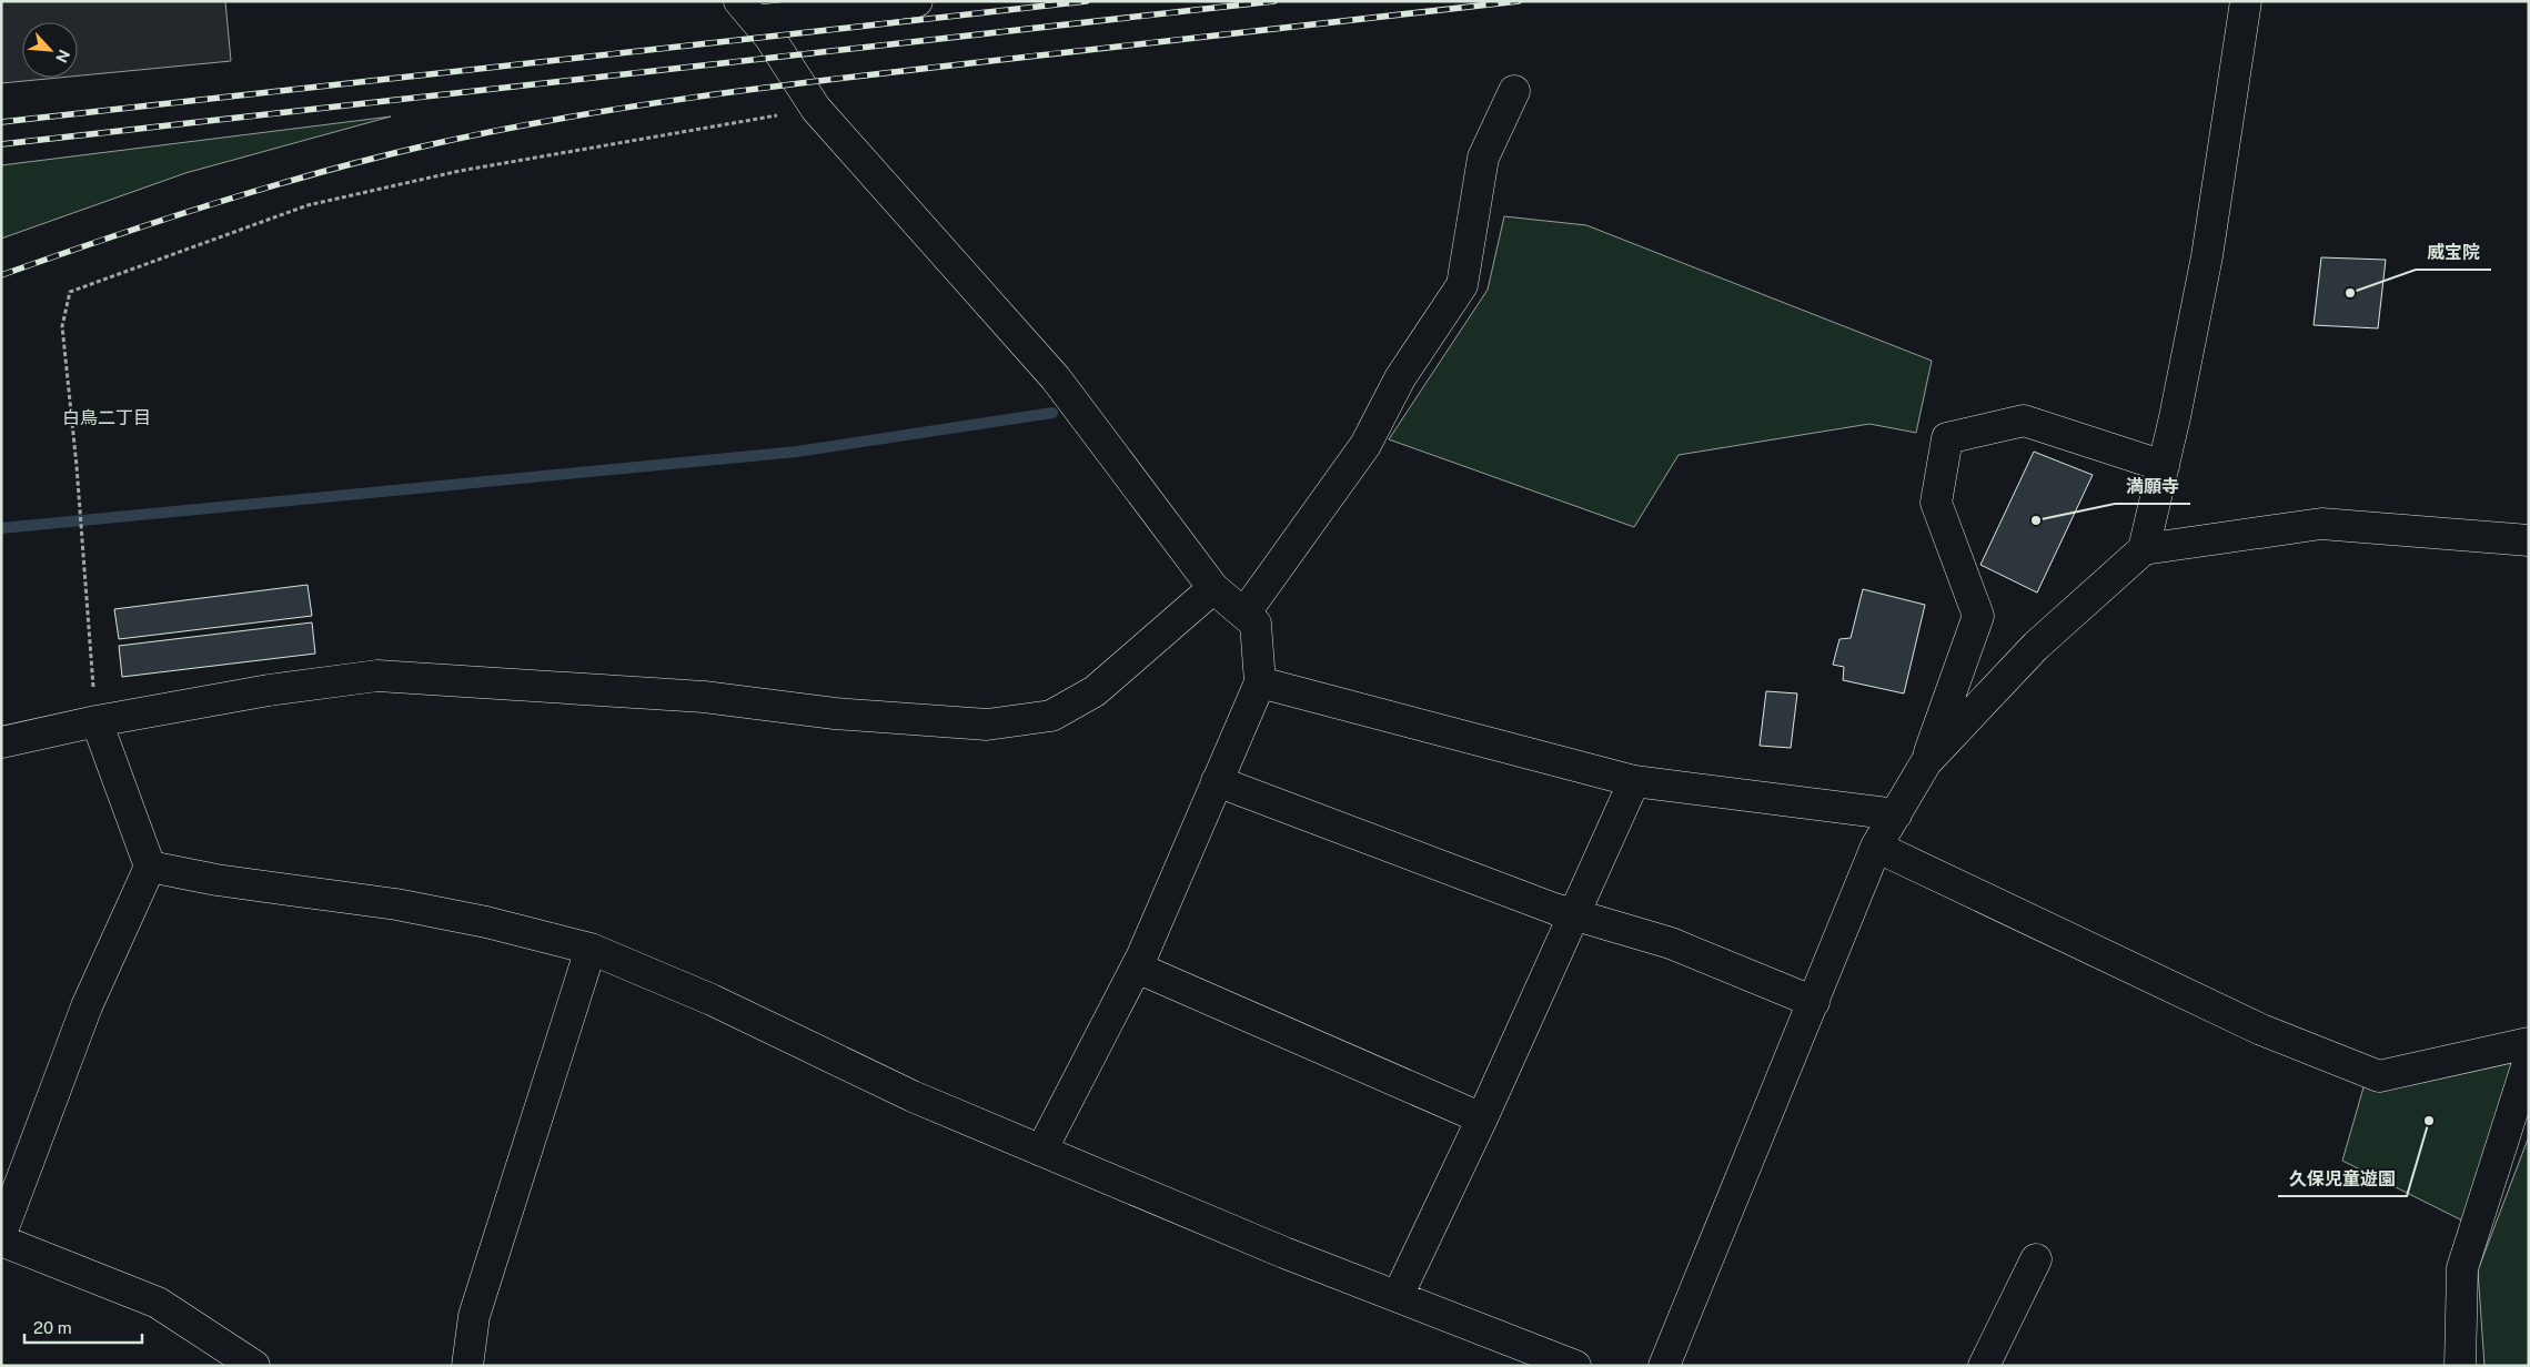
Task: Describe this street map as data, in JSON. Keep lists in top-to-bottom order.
{
  "districts": ["白鳥二丁目"],
  "places": ["威宝院", "満願寺", "久保児童遊園"],
  "scale_bar": "20 m",
  "north": "bottom right"
}
